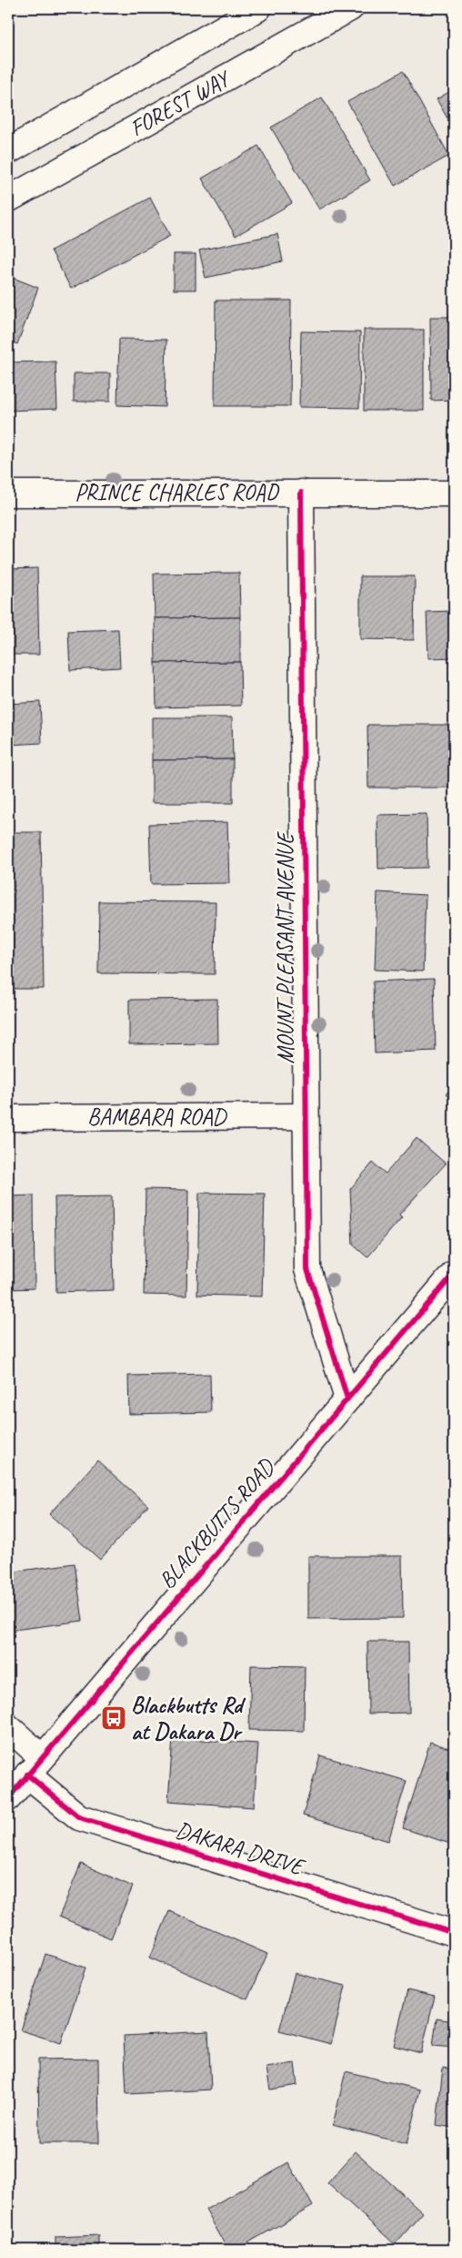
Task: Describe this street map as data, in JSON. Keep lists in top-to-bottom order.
{
  "streets": {
    "street": [
      "FOREST WAY",
      "PRINCE CHARLES ROAD",
      "MOUNT PLEASANT AVENUE",
      "BAMBARA ROAD",
      "BLACKBUTTS ROAD",
      "DAKARA DRIVE"
    ]
  },
  "crossings": [
    ["PRINCE CHARLES ROAD", "MOUNT PLEASANT AVENUE"],
    ["MOUNT PLEASANT AVENUE", "BAMBARA ROAD"],
    ["MOUNT PLEASANT AVENUE", "BLACKBUTTS ROAD"],
    ["BLACKBUTTS ROAD", "DAKARA DRIVE"]
  ],
  "places": {
    "bus stop": ["Blackbutts Rd at Dakara Dr"]
  }
}
